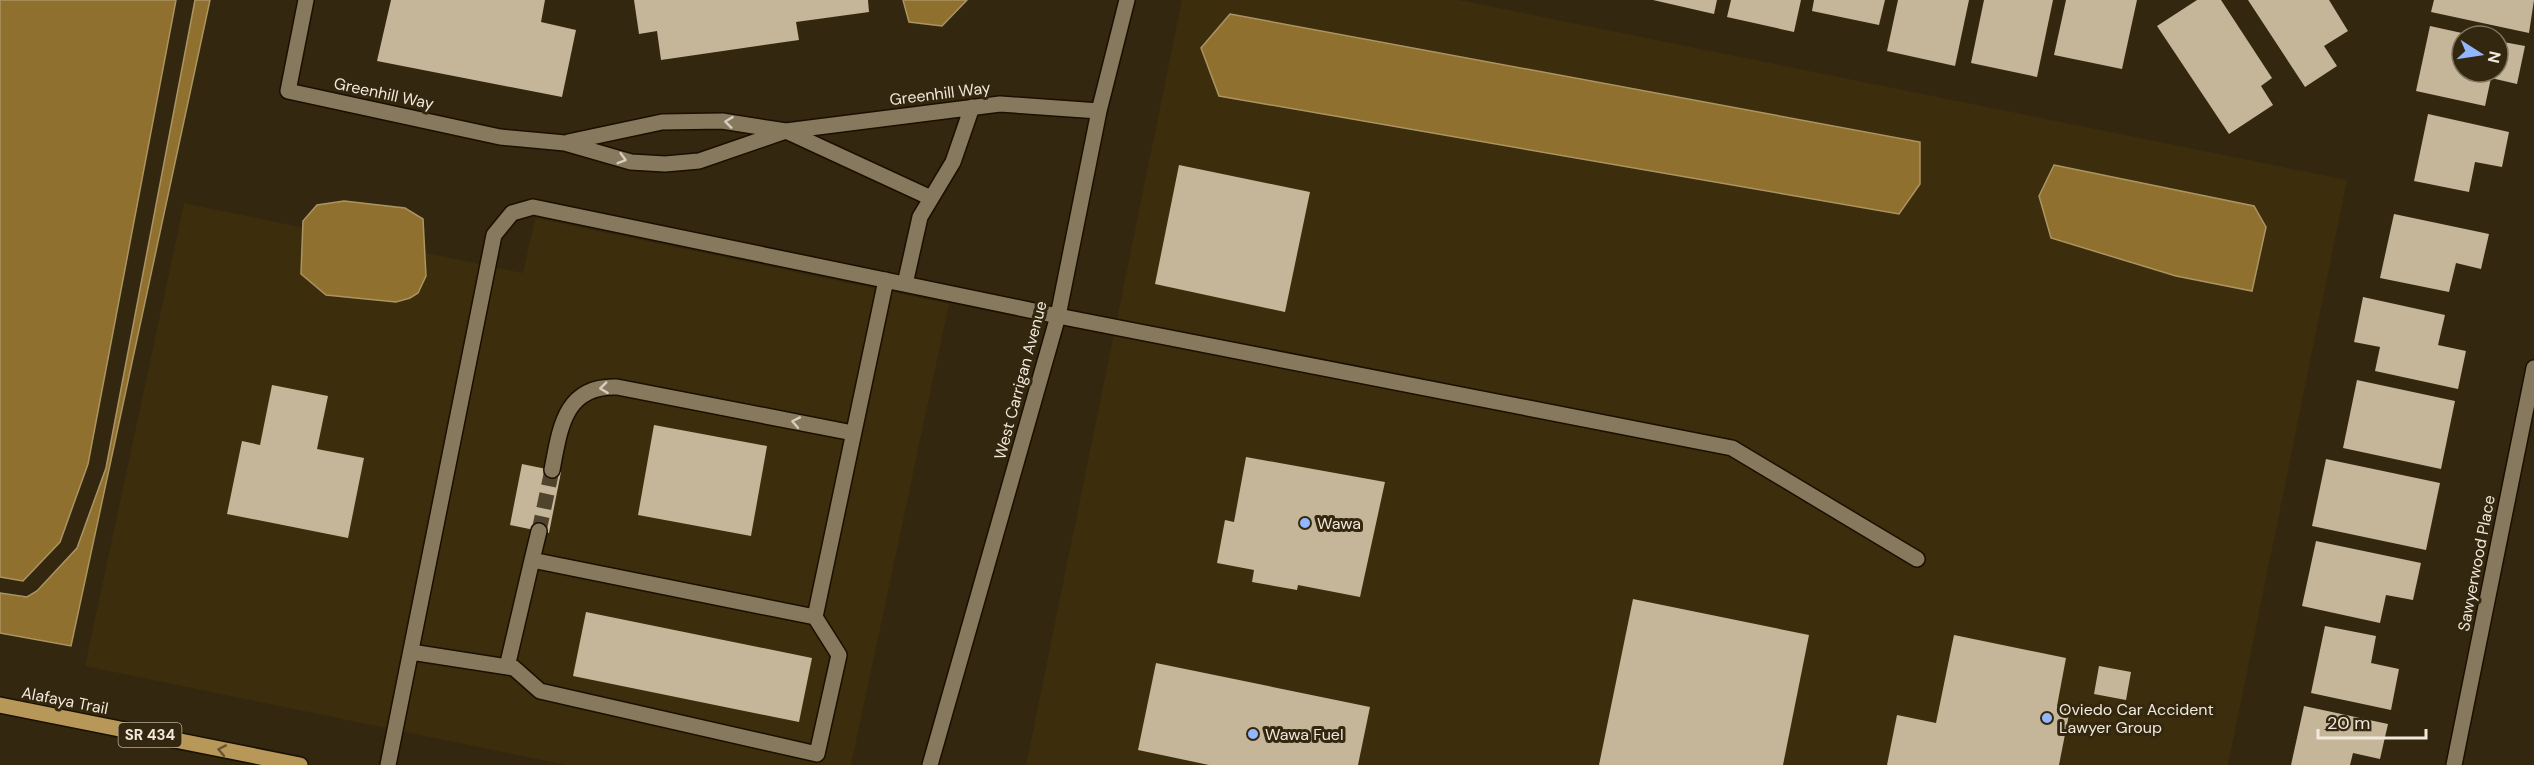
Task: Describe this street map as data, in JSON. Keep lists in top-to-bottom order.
{
  "streets": {
    "main road": ["Alafaya Trail", "SR 434"],
    "street": ["Greenhill Way", "West Carrigan Avenue", "Sawyerwood Place"]
  },
  "crossings": [
    ["Greenhill Way", "West Carrigan Avenue"]
  ],
  "one_way": ["Alafaya Trail"],
  "places": ["Wawa", "Oviedo Car Accident Lawyer Group", "Wawa Fuel"],
  "scale_bar": "20 m",
  "north": "right"
}
